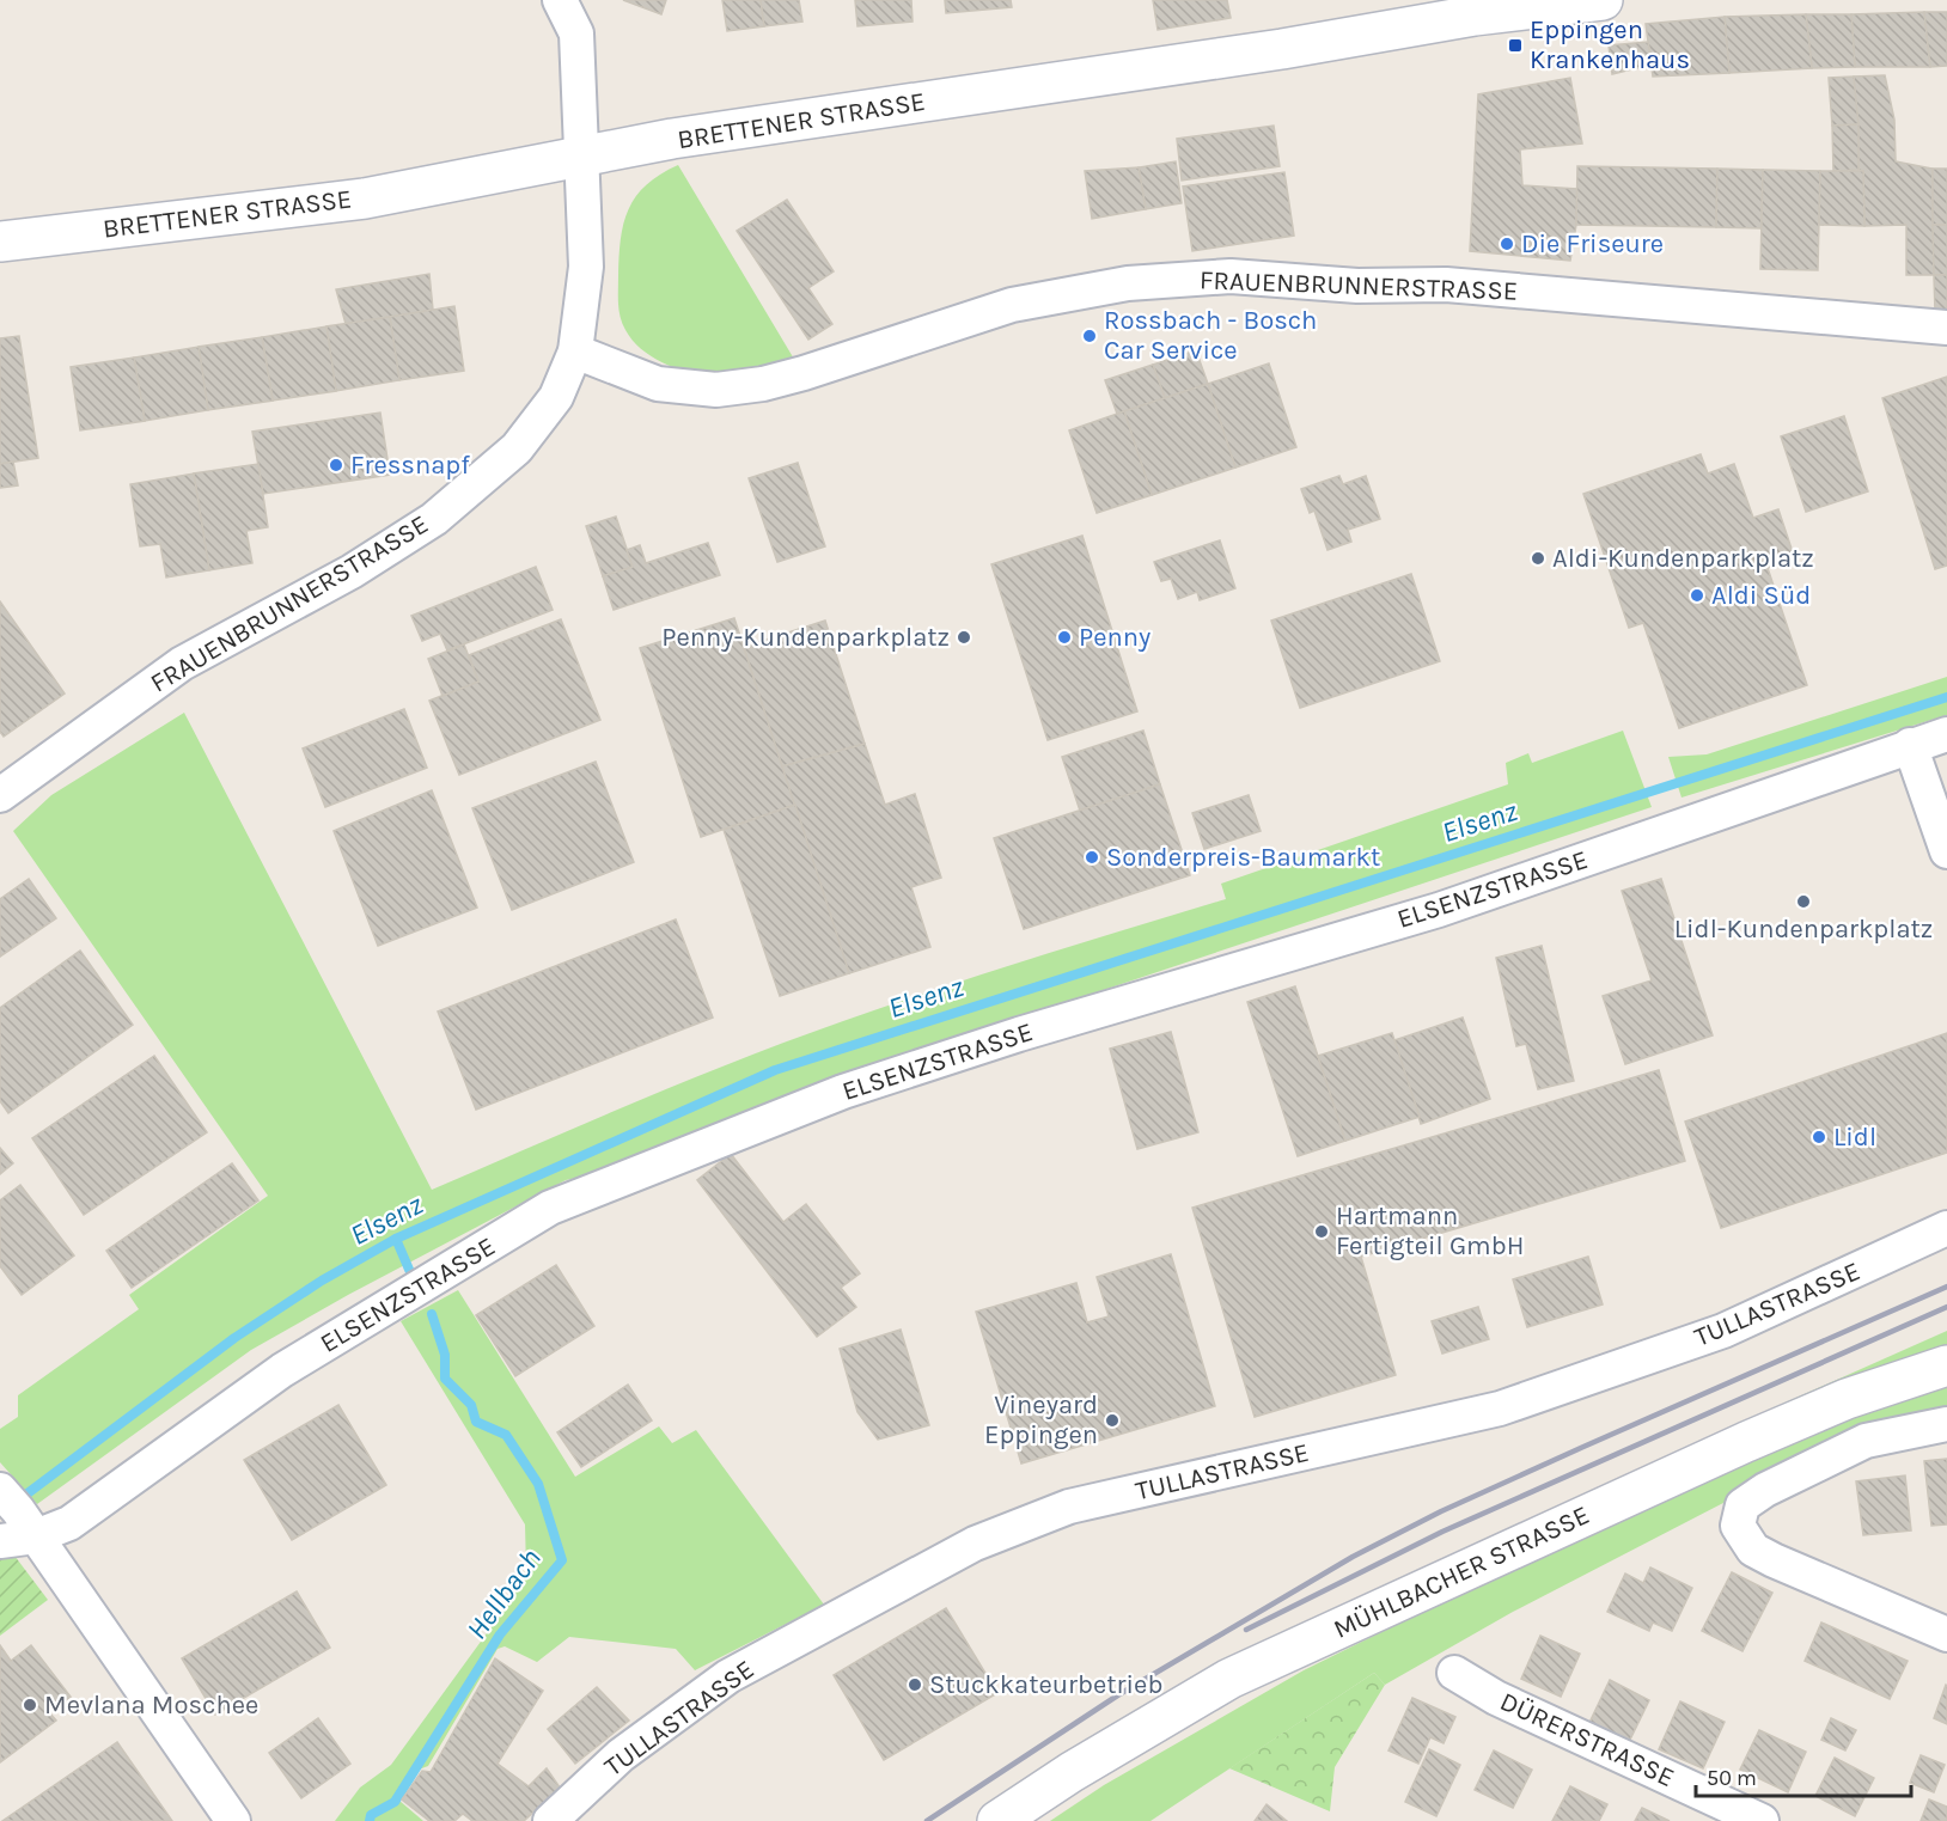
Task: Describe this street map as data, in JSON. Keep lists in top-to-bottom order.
{
  "streets": {
    "street": [
      "BRETTENER STRASSE",
      "FRAUENBRUNNERSTRASSE",
      "ELSENZSTRASSE",
      "TULLASTRASSE",
      "MÜHLBACHER STRASSE",
      "DÜRERSTRASSE"
    ]
  },
  "crossings": [
    ["BRETTENER STRASSE", "FRAUENBRUNNERSTRASSE"]
  ],
  "water": ["Elsenz", "Hellbach"],
  "places": {
    "transit": ["Eppingen Krankenhaus"],
    "other": [
      "Die Friseure",
      "Rossbach - Bosch Car Service",
      "Fressnapf",
      "Aldi-Kundenparkplatz",
      "Aldi Süd",
      "Penny-Kundenparkplatz",
      "Penny",
      "Sonderpreis-Baumarkt",
      "Lidl-Kundenparkplatz",
      "Lidl",
      "Hartmann Fertigteil GmbH",
      "Vineyard Eppingen",
      "Stuckkateurbetrieb",
      "Mevlana Moschee"
    ]
  },
  "scale_bar": "50 m"
}
